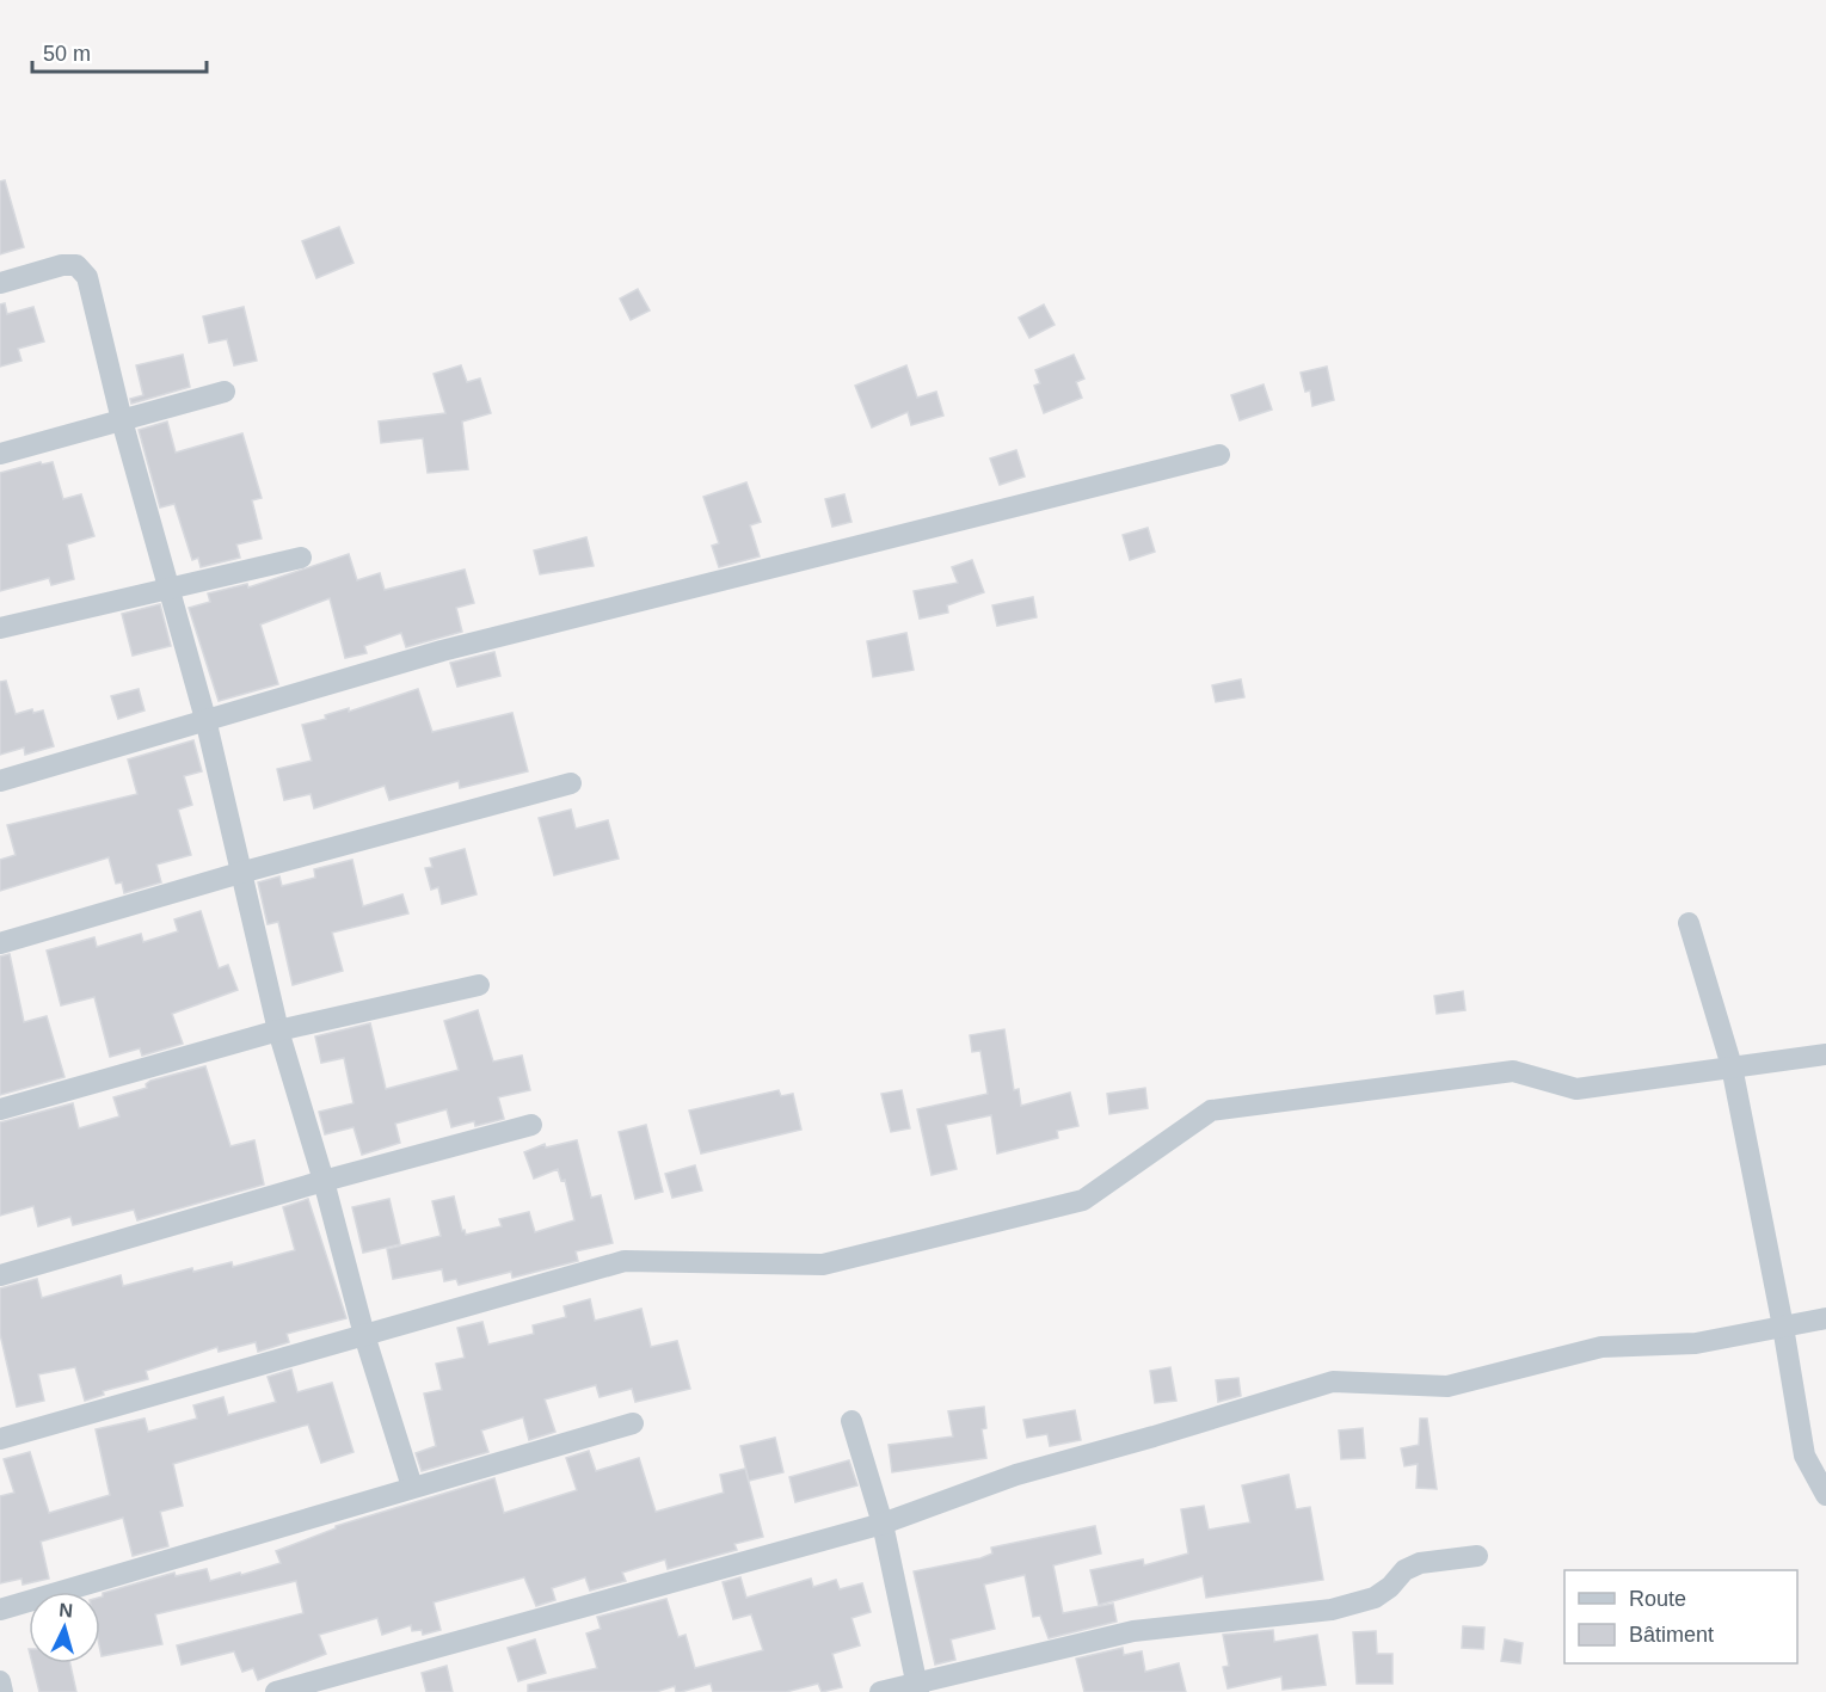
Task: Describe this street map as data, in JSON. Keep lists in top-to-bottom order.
{
  "legend": ["Route", "Bâtiment"],
  "scale_bar": "50 m",
  "north": "top"
}
